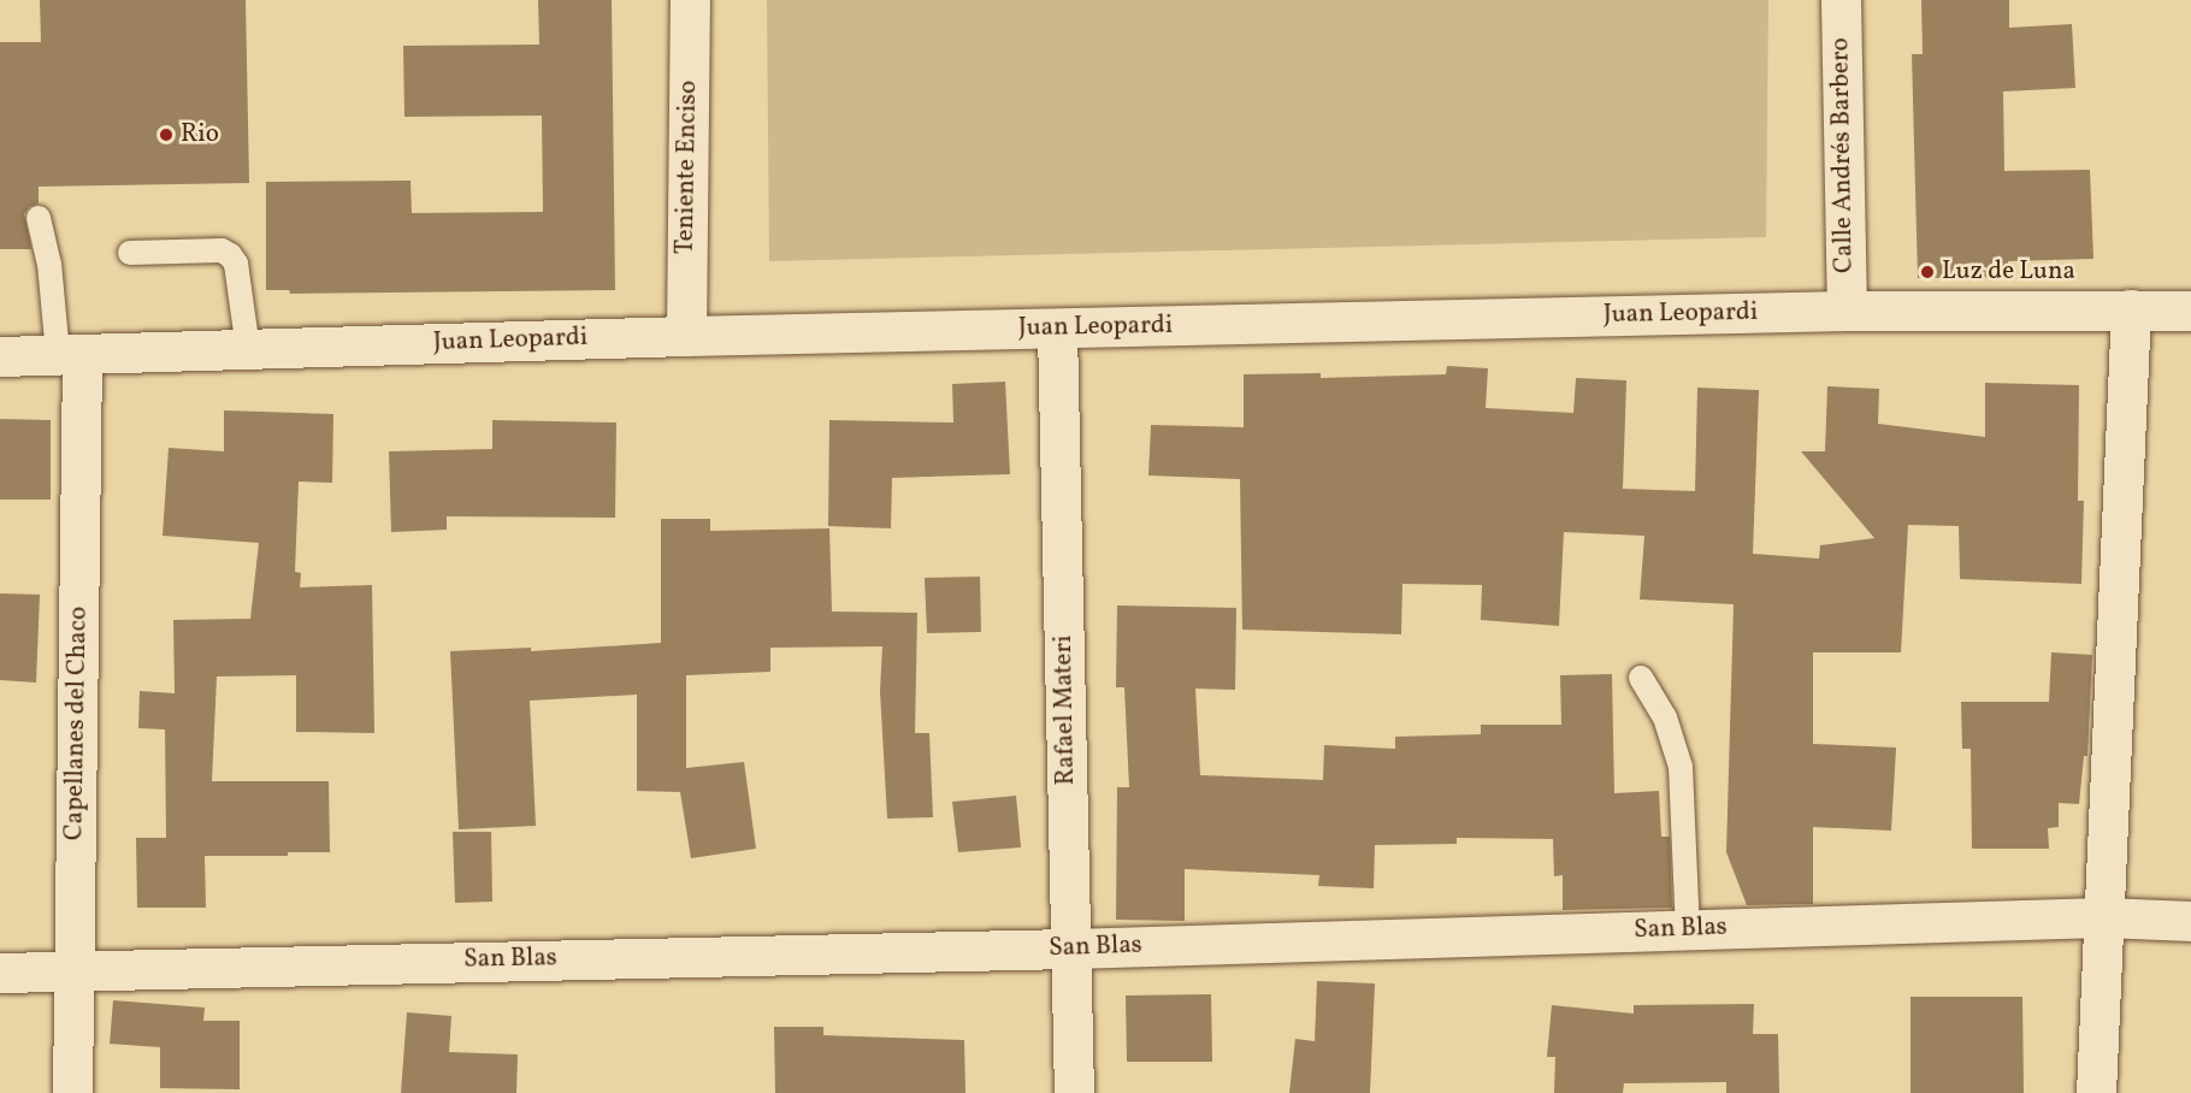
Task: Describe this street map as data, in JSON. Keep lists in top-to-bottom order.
{
  "streets": {
    "street": [
      "Calle Andrés Barbero",
      "Teniente Enciso",
      "Juan Leopardi",
      "Rafael Materi",
      "Capellanes del Chaco",
      "San Blas"
    ]
  },
  "crossings": [
    ["Calle Andrés Barbero", "Juan Leopardi"],
    ["Teniente Enciso", "Juan Leopardi"],
    ["Juan Leopardi", "Rafael Materi"],
    ["Juan Leopardi", "Capellanes del Chaco"],
    ["Rafael Materi", "San Blas"],
    ["Capellanes del Chaco", "San Blas"]
  ],
  "places": ["Rio", "Luz de Luna"]
}
